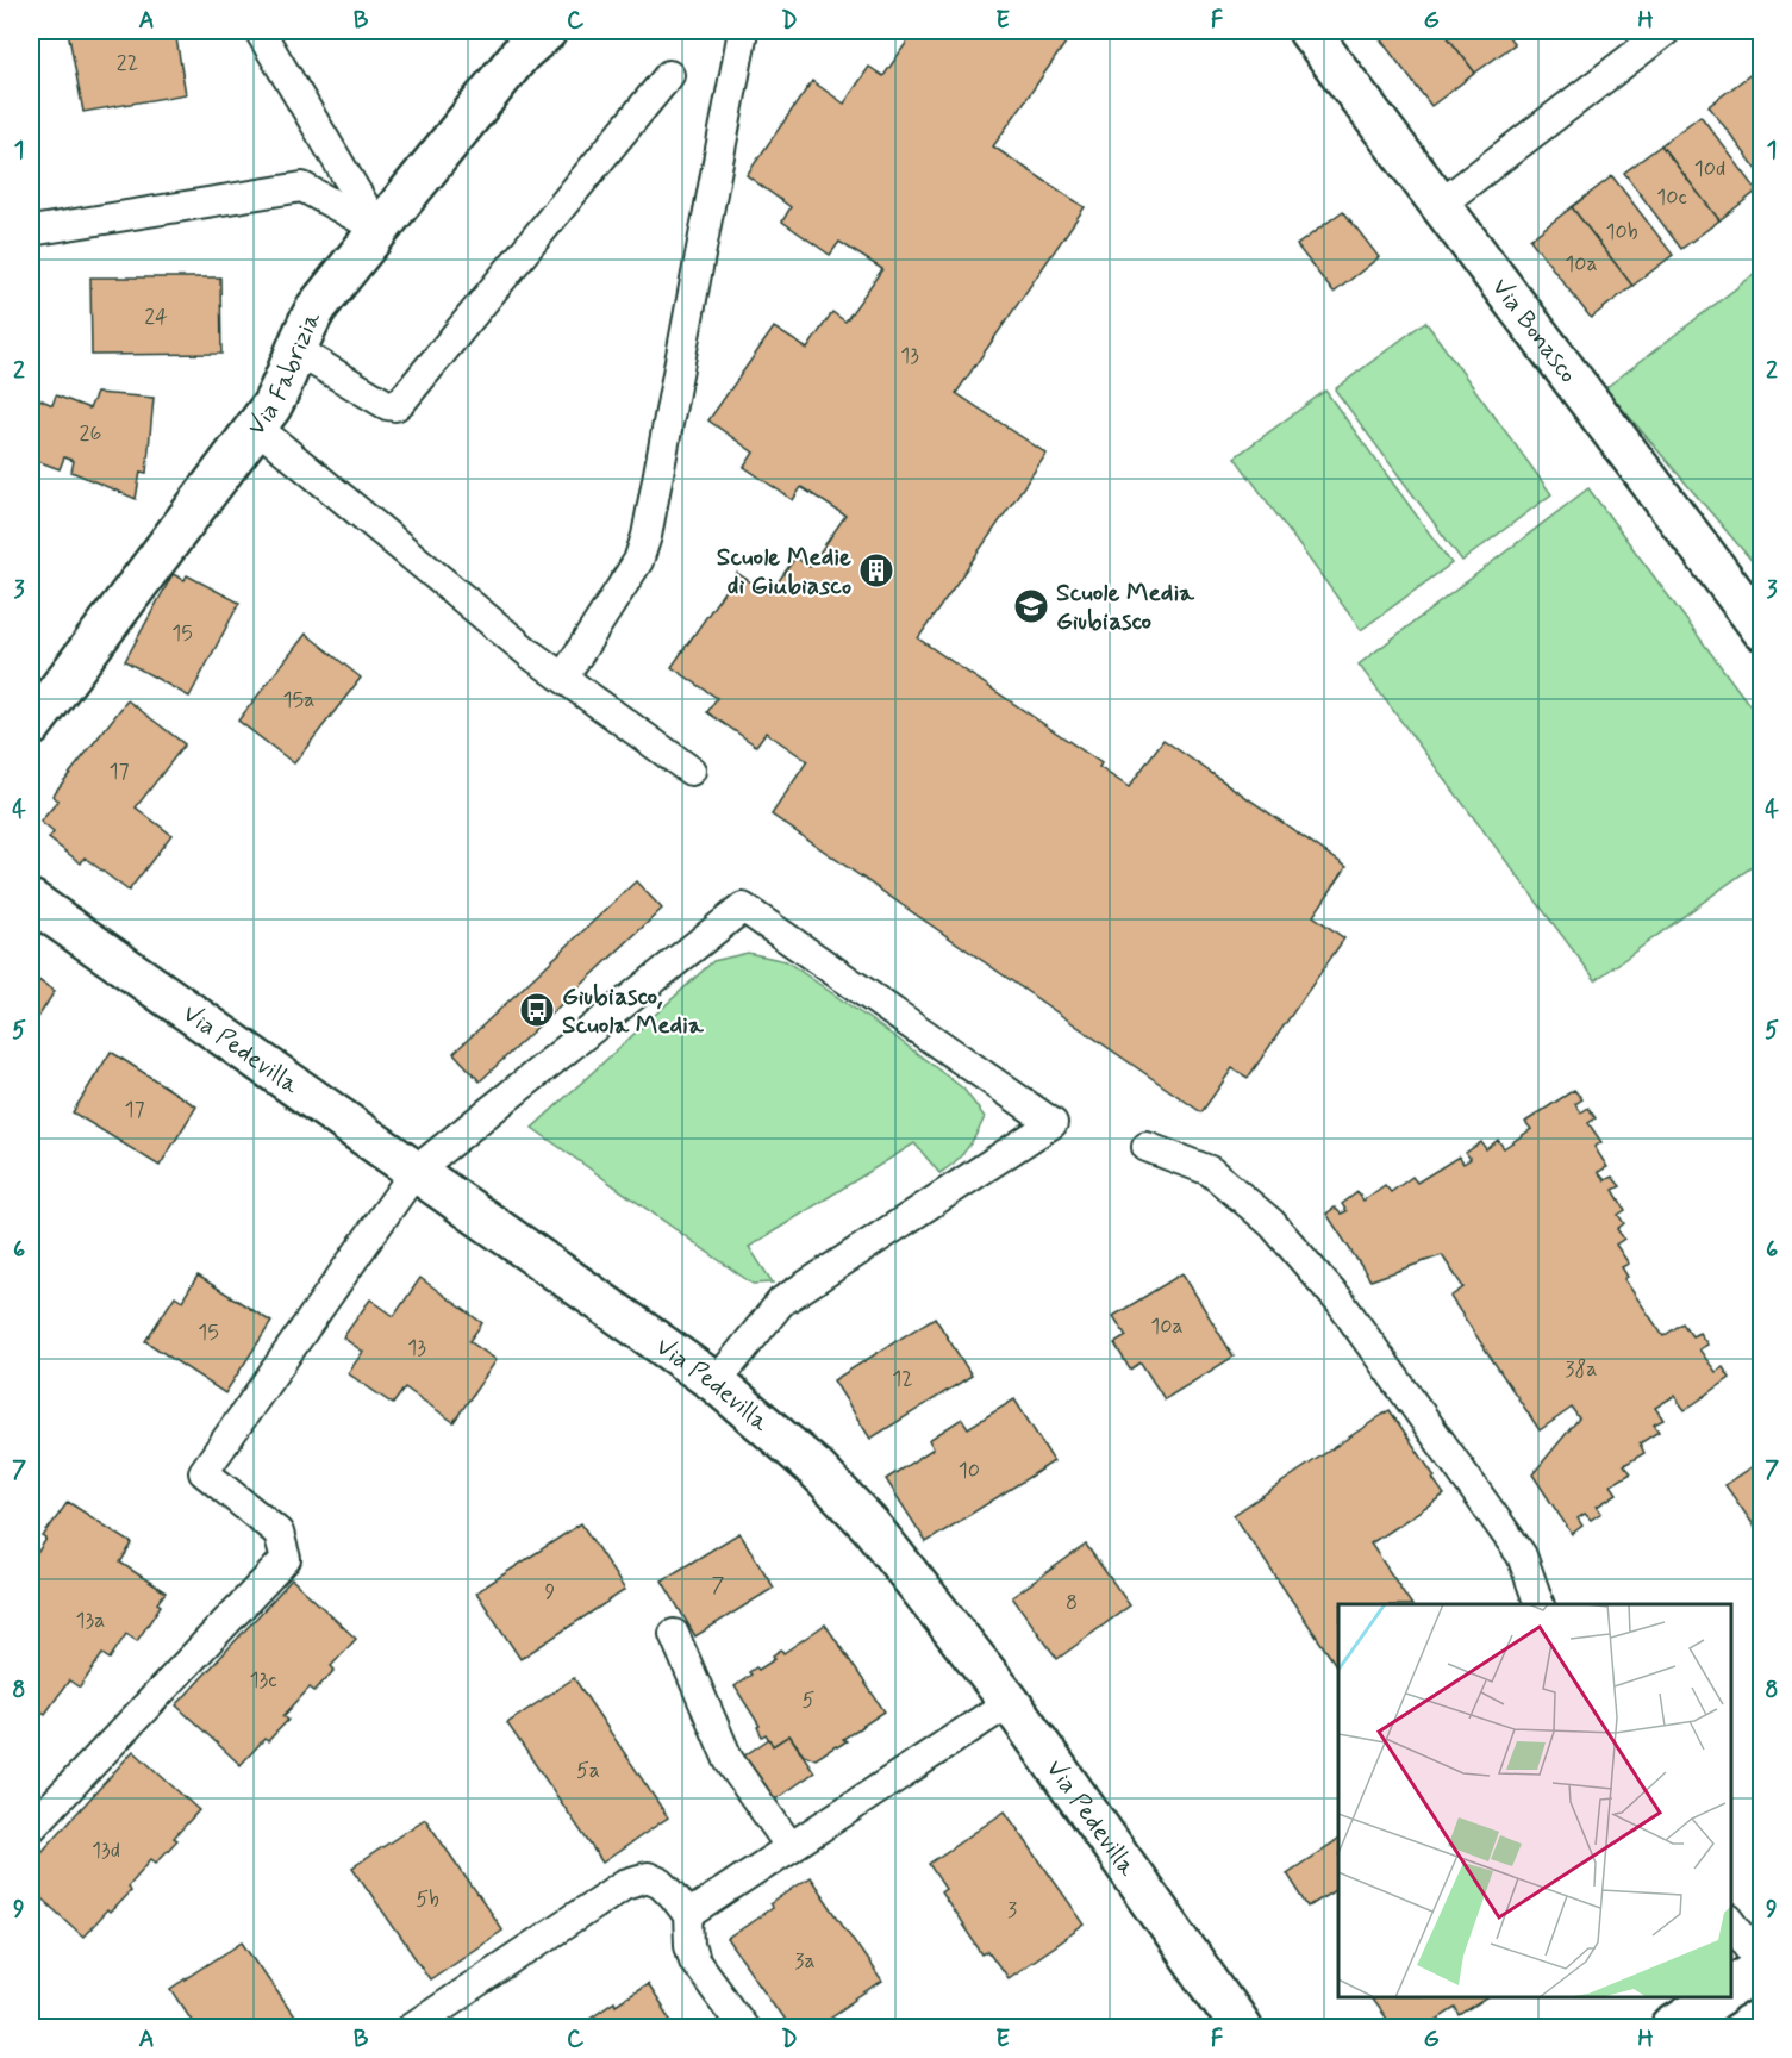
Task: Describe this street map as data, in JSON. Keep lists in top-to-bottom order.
{
  "streets": {
    "street": ["Via Bonasco", "Via Fabrizia", "Via Pedevilla"]
  },
  "places": {
    "building": ["Scuole Medie di Giubiasco"],
    "school or university": ["Scuole Media Giubiasco"],
    "bus stop": ["Giubiasco, Scuola Media"]
  },
  "house_numbers": [
    "22",
    "10d",
    "10c",
    "10b",
    "10a",
    "24",
    "13",
    "26",
    "15",
    "15a",
    "17",
    "17",
    "10a",
    "15",
    "13",
    "38a",
    "12",
    "10",
    "7",
    "9",
    "8",
    "13a",
    "13c",
    "5",
    "5a",
    "13d",
    "5b",
    "3",
    "3a"
  ],
  "grid": {
    "columns": [
      "A",
      "B",
      "C",
      "D",
      "E",
      "F",
      "G",
      "H"
    ],
    "rows": [
      "1",
      "2",
      "3",
      "4",
      "5",
      "6",
      "7",
      "8",
      "9"
    ]
  }
}
